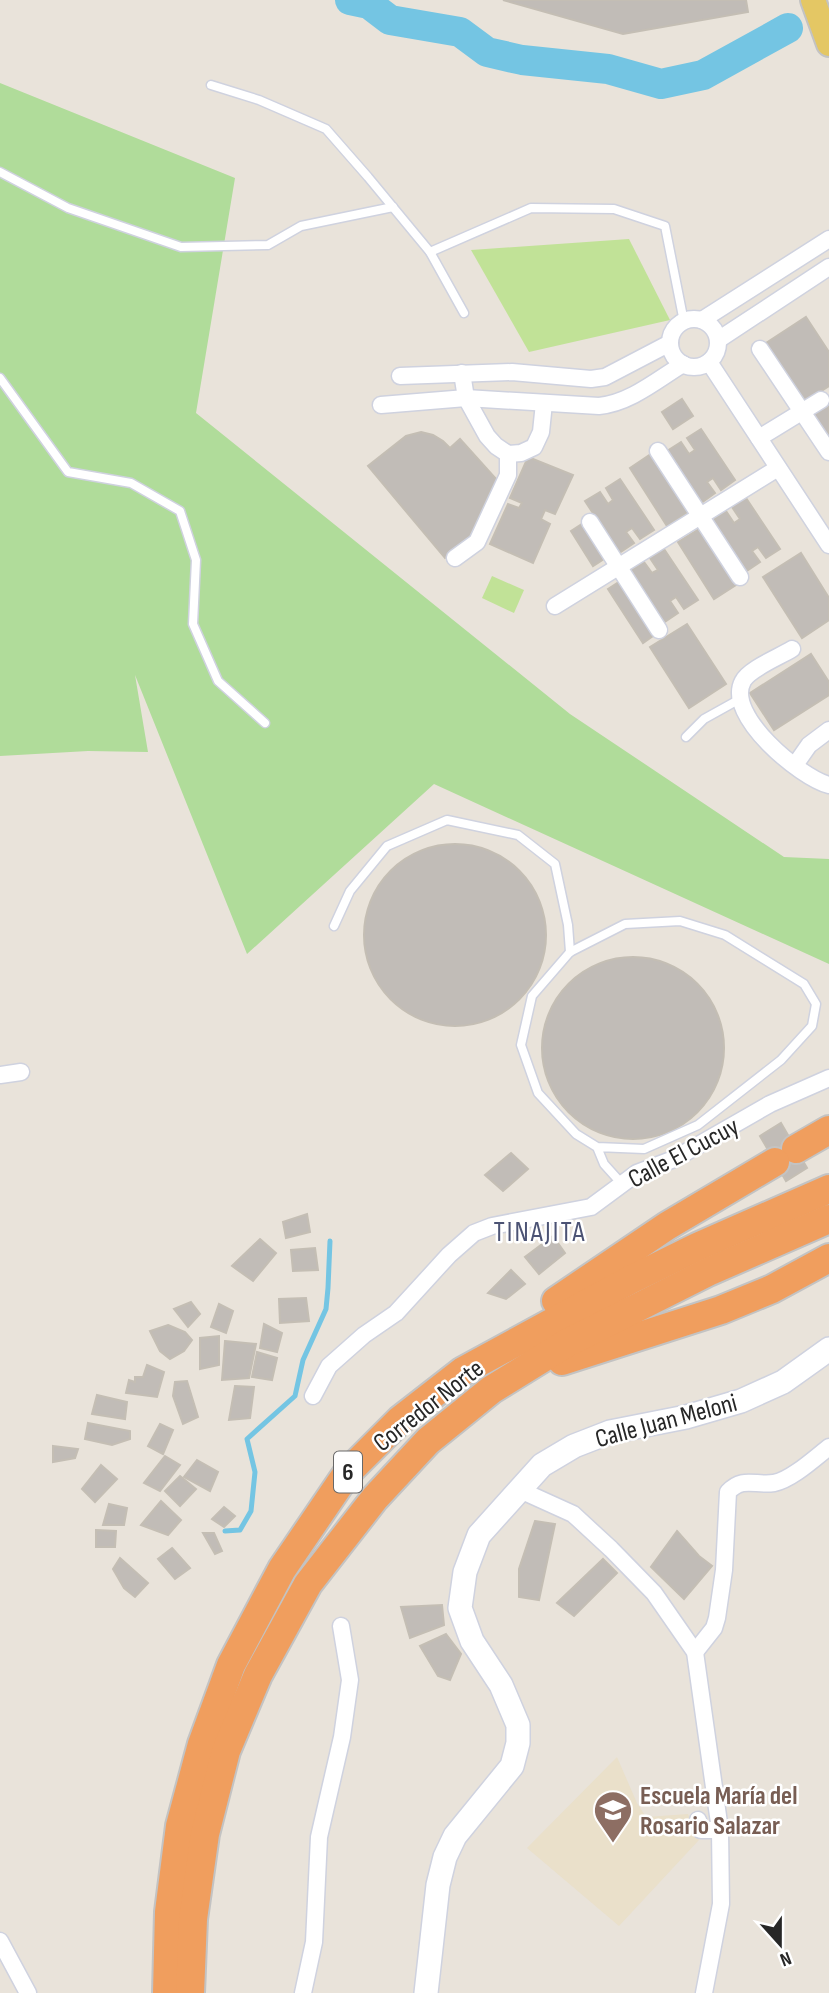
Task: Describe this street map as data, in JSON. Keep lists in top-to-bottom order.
{
  "streets": {
    "highway": ["Corredor Norte", "6"],
    "main road": ["Calle Juan Meloni"],
    "street": ["Calle El Cucuy"]
  },
  "districts": ["TINAJITA"],
  "places": {
    "school or university": ["Escuela María del Rosario Salazar"]
  },
  "north": "bottom"
}
